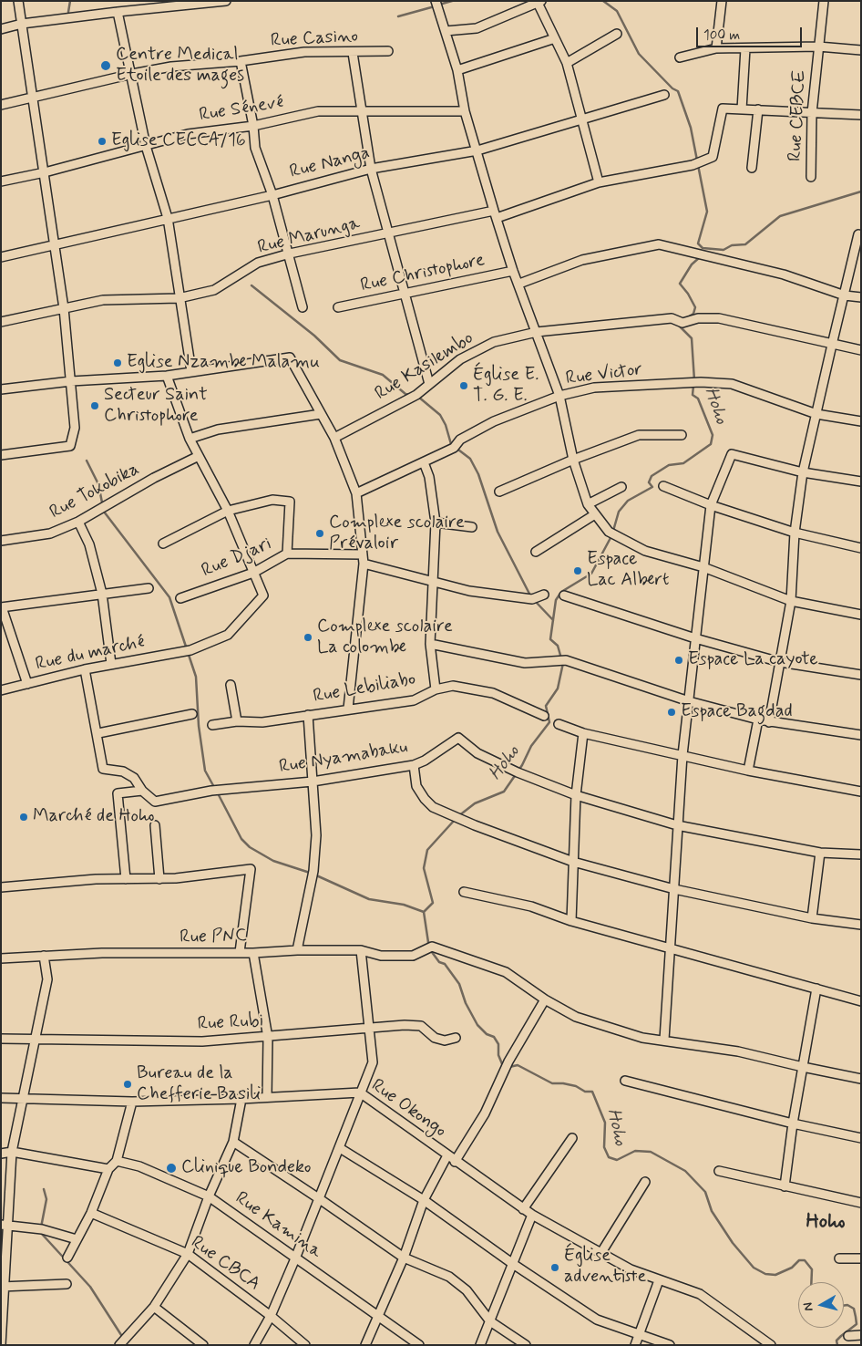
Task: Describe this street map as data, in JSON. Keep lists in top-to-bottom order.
{
  "streets": {
    "street": [
      "Rue Casino",
      "Rue Sénevé",
      "Rue CEBCE",
      "Rue Nanga",
      "Rue Marunga",
      "Rue Christophore",
      "Rue Kasilembo",
      "Rue Victor",
      "Rue Tokobika",
      "Rue Djari",
      "Rue du marché",
      "Rue Lebiliabo",
      "Rue Nyamabaku",
      "Rue PNC",
      "Rue Rubi",
      "Rue Okongo",
      "Rue Kamina",
      "Rue CBCA"
    ]
  },
  "crossings": [
    ["Rue Djari", "Rue du marché"]
  ],
  "districts": ["Hoho"],
  "water": ["Hoho"],
  "places": [
    "Centre Medical Etoile des mages",
    "Eglise CECCA/16",
    "Eglise Nzambe Malamu",
    "Église E. T. G. E.",
    "Secteur Saint Christophore",
    "Complexe scolaire Prévaloir",
    "Espace Lac Albert",
    "Complexe scolaire La colombe",
    "Espace La cayote",
    "Espace Bagdad",
    "Marché de Hoho",
    "Bureau de la Chefferie Basili",
    "Clinique Bondeko",
    "Église adventiste"
  ],
  "scale_bar": "100 m",
  "north": "left"
}
